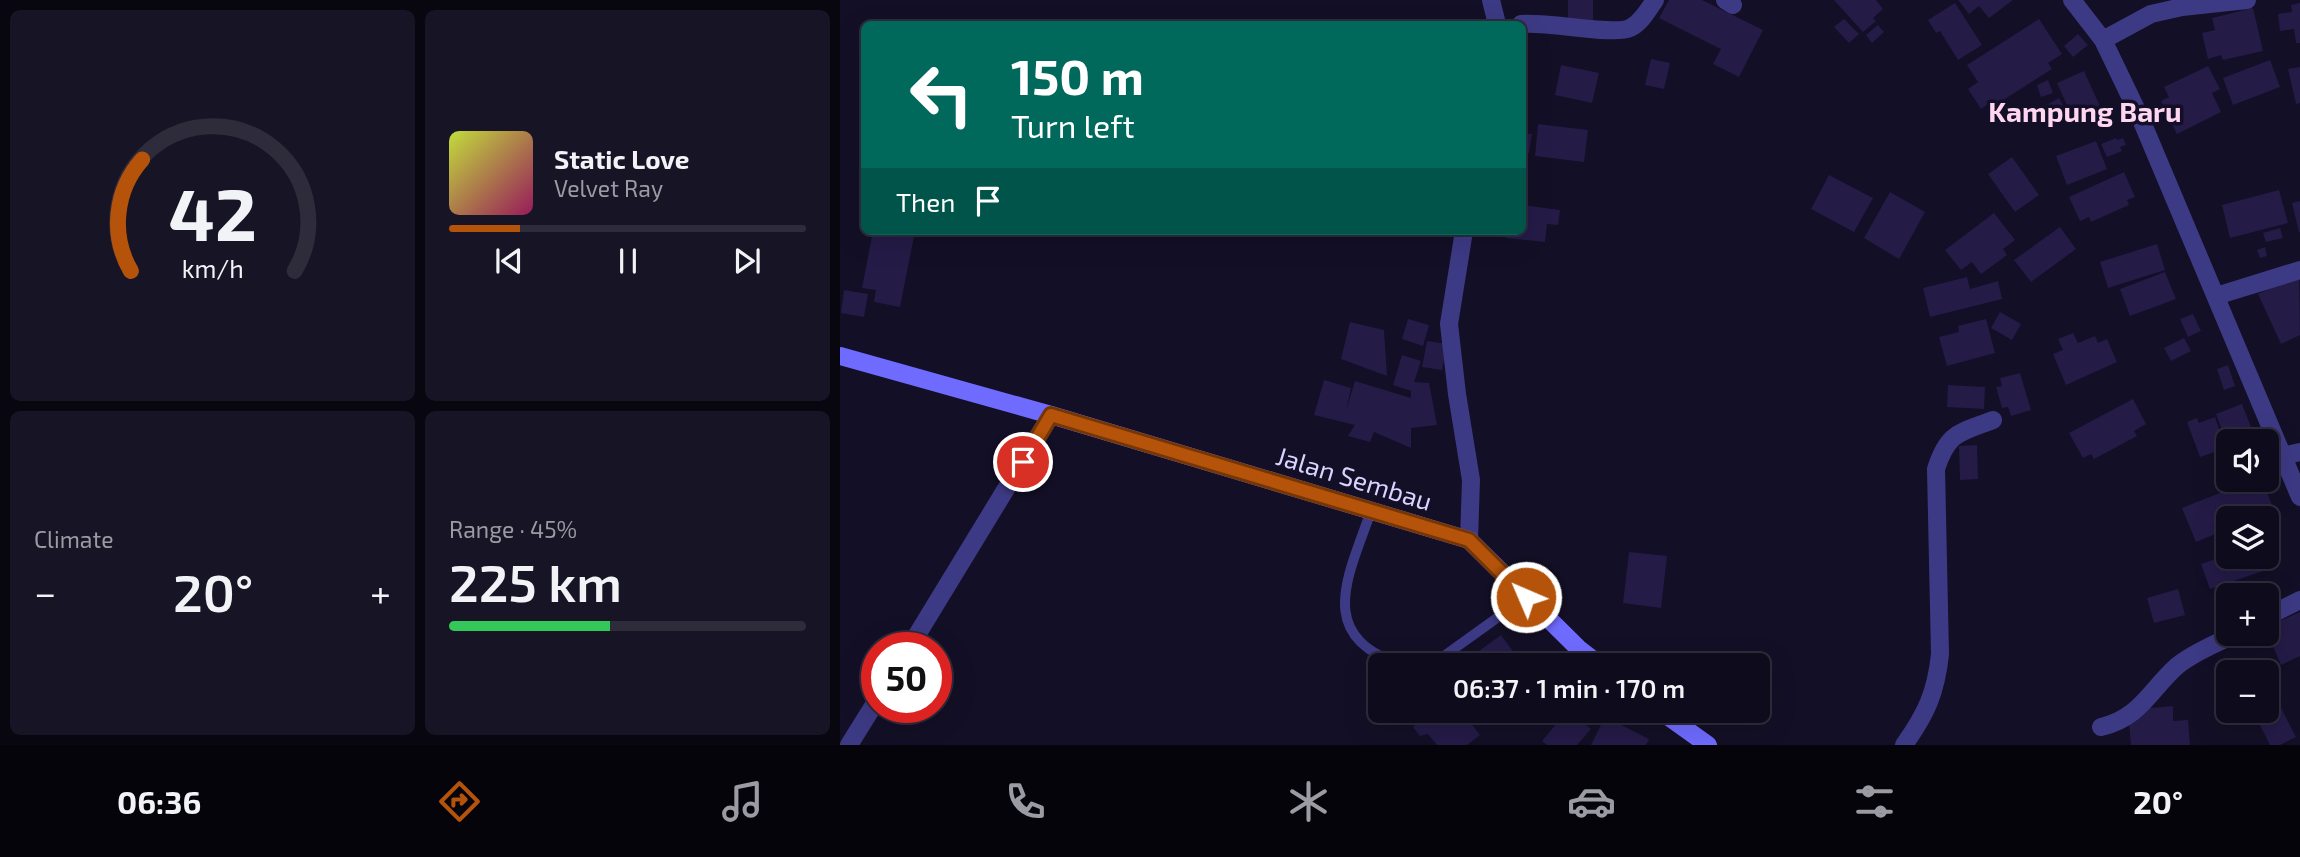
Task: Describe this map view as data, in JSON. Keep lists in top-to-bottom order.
{
  "streets": {
    "main road": ["Jalan Sembau"]
  },
  "districts": ["Kampung Baru"],
  "page": {
    "turn": ["150 m", "Turn left"],
    "song": ["Static Love", "Velvet Ray"],
    "then": "Then",
    "tile": [
      "Climate",
      ["Range · 45%", "225 km"]
    ],
    "map_buttons": ["+", "−"],
    "heat": ["−", "20°", "+"],
    "limit": "50",
    "trip": "06:37 · 1 min · 170 m",
    "tabs": ["06:36", "20°"],
    "gauge": ["42", "km/h"]
  }
}
